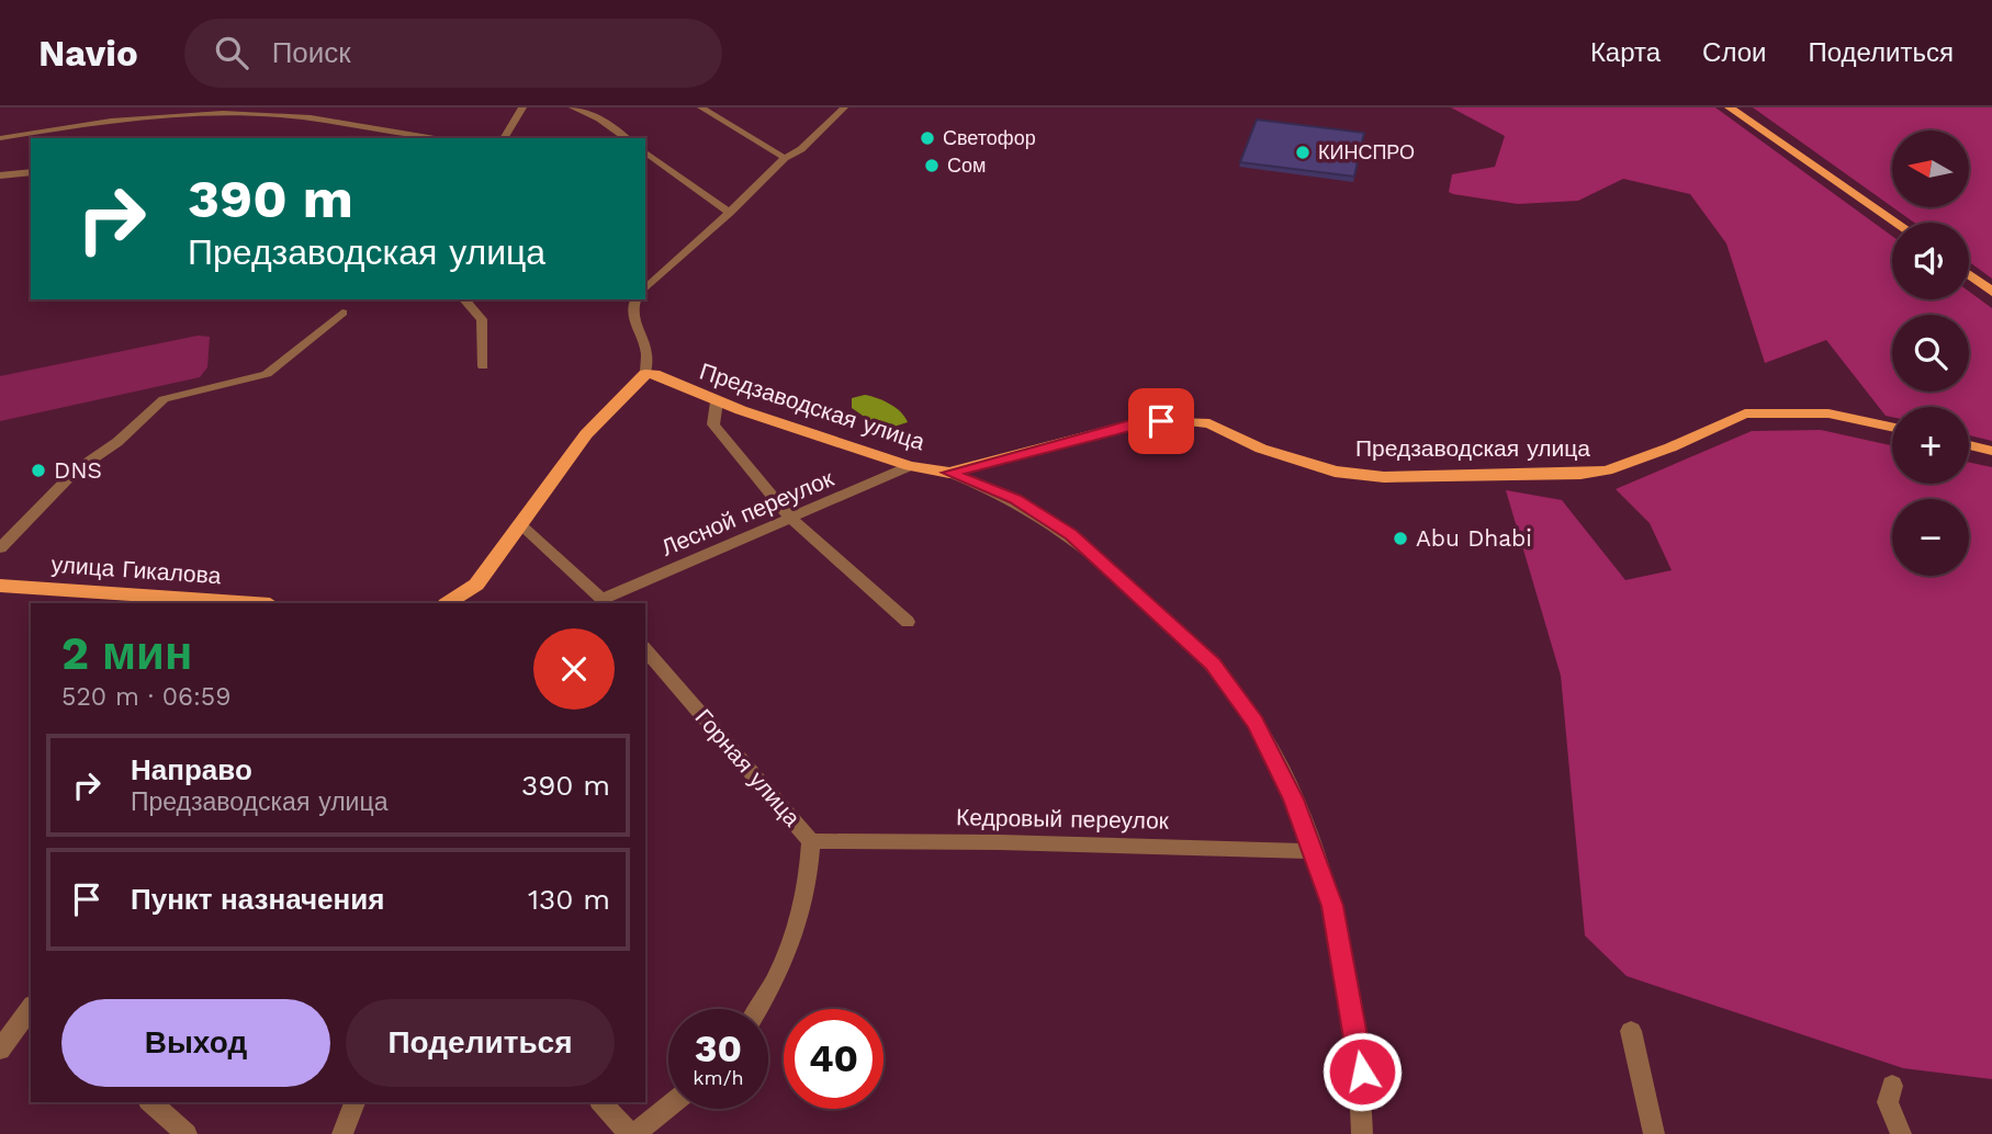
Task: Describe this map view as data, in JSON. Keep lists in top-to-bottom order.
{
  "streets": {
    "main road": ["Предзаводская улица", "улица Гикалова"],
    "street": ["Лесной переулок", "Горная улица", "Кедровый переулок"]
  },
  "crossings": [
    ["Предзаводская улица", "Лесной переулок"],
    ["Горная улица", "Кедровый переулок"]
  ],
  "places": [
    "Светофор",
    "КИНСПРО",
    "Сом",
    "DNS",
    "Abu Dhabi"
  ],
  "north": "left",
  "page": {
    "header": "Navio",
    "search": "Поиск",
    "nav": ["Карта", "Слои", "Поделиться"],
    "map_buttons": ["+", "−"],
    "turn": ["390 m", "Предзаводская улица"],
    "heading": ["2 мин", "520 m · 06:59"],
    "list": [
      {
        "name": "Направо",
        "note": "Предзаводская улица",
        "value": "390 m"
      },
      {
        "name": "Пункт назначения",
        "value": "130 m"
      }
    ],
    "buttons": ["Выход", "Поделиться"],
    "speed": "30 km/h",
    "limit": "40"
  }
}
